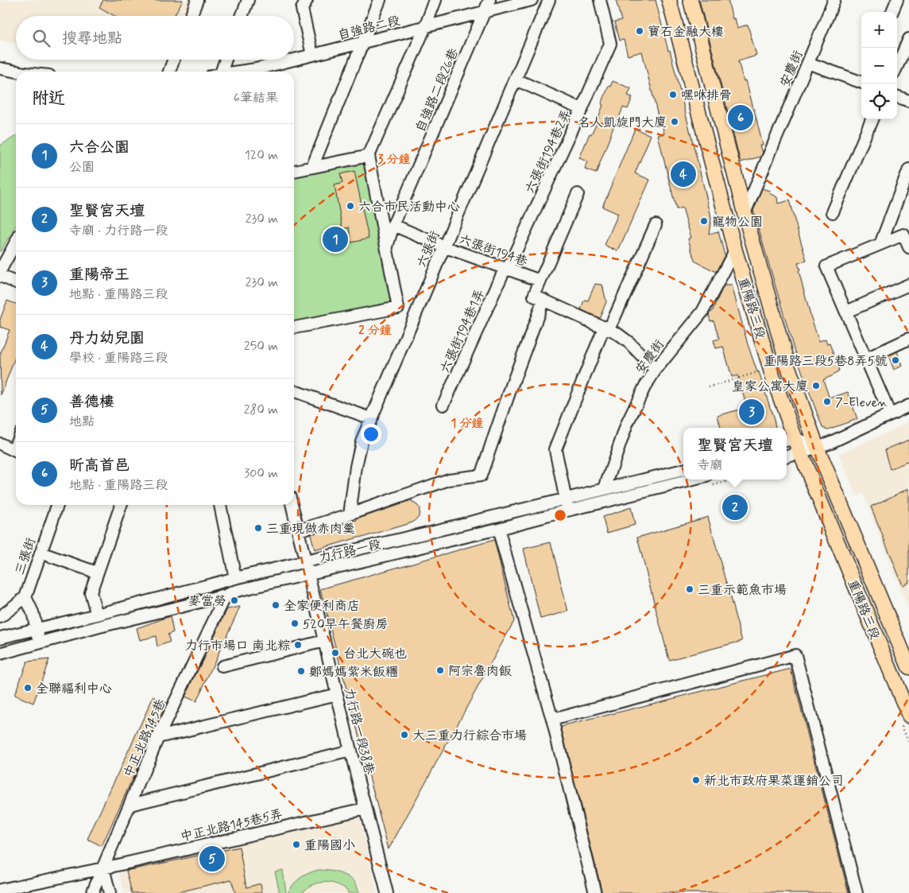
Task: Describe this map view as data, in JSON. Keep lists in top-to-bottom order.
{
  "streets": {
    "main road": ["重陽路三段"],
    "street": [
      "自強路二段",
      "安慶街",
      "自強路二段26巷",
      "六張街194巷2弄",
      "六張街",
      "六張街194巷",
      "六張街194巷1弄",
      "力行路一段",
      "三張街",
      "力行路一段38巷",
      "中正北路145巷",
      "中正北路145巷5弄"
    ]
  },
  "crossings": [
    ["自強路二段", "自強路二段26巷"],
    ["安慶街", "重陽路三段"],
    ["安慶街", "力行路一段"],
    ["自強路二段26巷", "六張街194巷"],
    ["六張街194巷2弄", "六張街194巷"],
    ["六張街194巷2弄", "六張街194巷1弄"],
    ["六張街", "六張街194巷"],
    ["六張街194巷", "六張街194巷1弄"],
    ["力行路一段", "力行路一段38巷"],
    ["力行路一段", "中正北路145巷"],
    ["力行路一段38巷", "中正北路145巷5弄"],
    ["中正北路145巷", "中正北路145巷5弄"]
  ],
  "places": [
    "寶石金融大樓",
    "嘿咻排骨",
    "名人凱旋門大廈",
    "六合市民活動中心",
    "寵物公園",
    "重陽路三段5巷8弄5號",
    "皇家公寓大廈",
    "7-Eleven",
    "三重現做赤肉羹",
    "三重示範魚市場",
    "麥當勞",
    "全家便利商店",
    "520早午餐廚房",
    "力行市場口 南北粽",
    "台北大碗也",
    "阿宗魯肉飯",
    "鄭媽媽紫米飯糰",
    "全聯福利中心",
    "大三重力行綜合市場",
    "新北市政府果菜運銷公司",
    "重陽國小"
  ],
  "page": {
    "map_buttons": ["+", "−"],
    "search": "搜尋地點",
    "heading": ["附近", "6筆結果"],
    "pins": [
      "6",
      "4",
      "1",
      "3",
      "2",
      "5"
    ],
    "list": [
      {
        "mark": "1",
        "name": "六合公園",
        "note": "公園",
        "value": "120 m"
      },
      {
        "mark": "2",
        "name": "聖賢宮天壇",
        "note": "寺廟 · 力行路一段",
        "value": "230 m"
      },
      {
        "mark": "3",
        "name": "重陽帝王",
        "note": "地點 · 重陽路三段",
        "value": "230 m"
      },
      {
        "mark": "4",
        "name": "丹力幼兒園",
        "note": "學校 · 重陽路三段",
        "value": "250 m"
      },
      {
        "mark": "5",
        "name": "善德樓",
        "note": "地點",
        "value": "280 m"
      },
      {
        "mark": "6",
        "name": "昕高首邑",
        "note": "地點 · 重陽路三段",
        "value": "300 m"
      }
    ],
    "popup": ["聖賢宮天壇", "寺廟"]
  },
  "rings": ["3 分鐘", "2 分鐘", "1 分鐘"]
}
